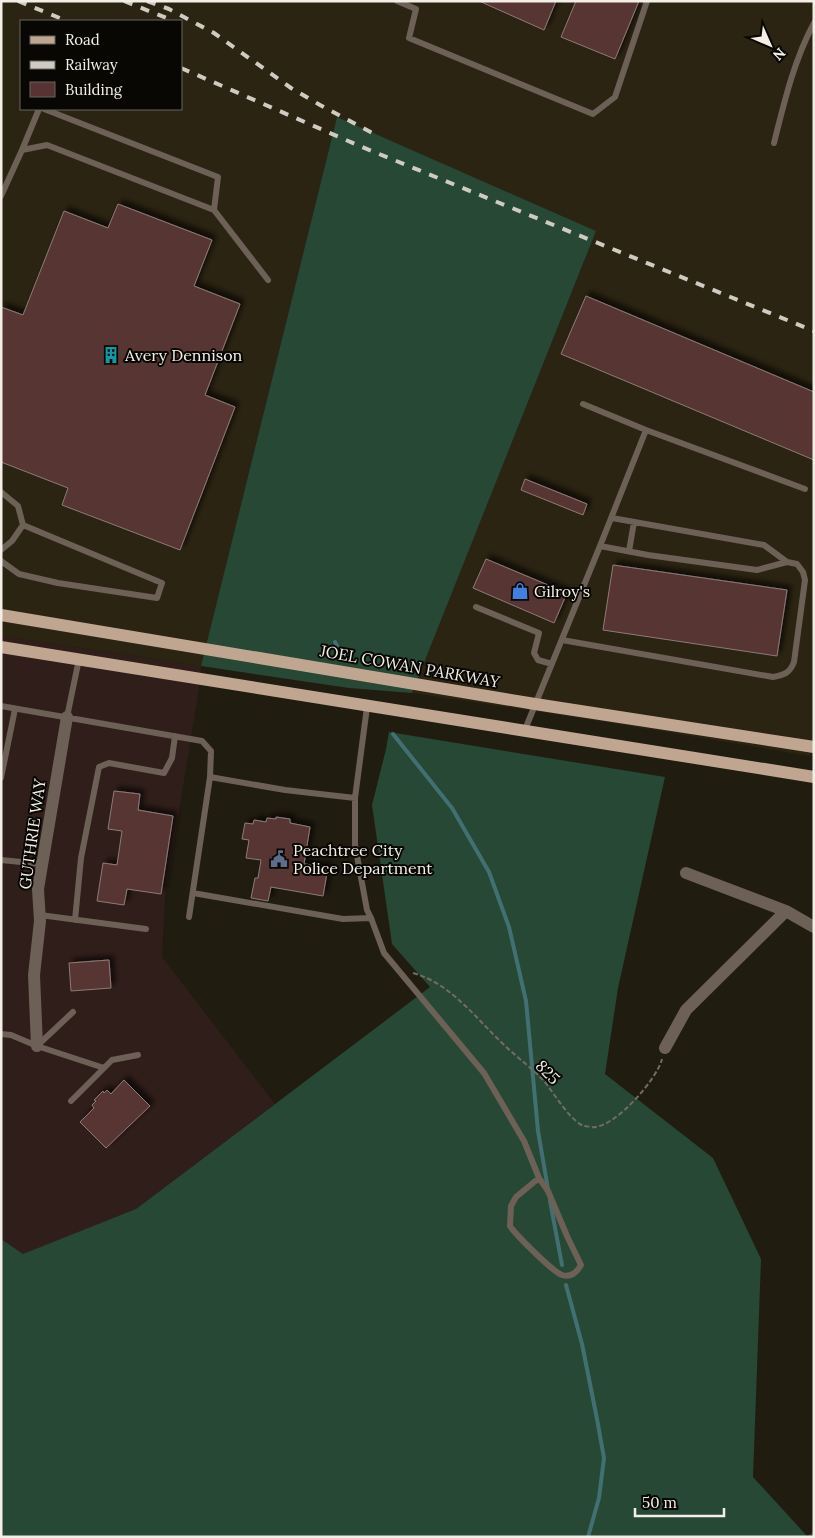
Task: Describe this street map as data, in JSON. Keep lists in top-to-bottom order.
{
  "streets": {
    "main road": ["JOEL COWAN PARKWAY"],
    "street": ["GUTHRIE WAY"],
    "path": ["825"]
  },
  "places": {
    "building": ["Avery Dennison"],
    "shop": ["Gilroy's"],
    "public building": ["Peachtree City Police Department"]
  },
  "legend": ["Road", "Railway", "Building"],
  "scale_bar": "50 m",
  "north": "bottom right"
}
